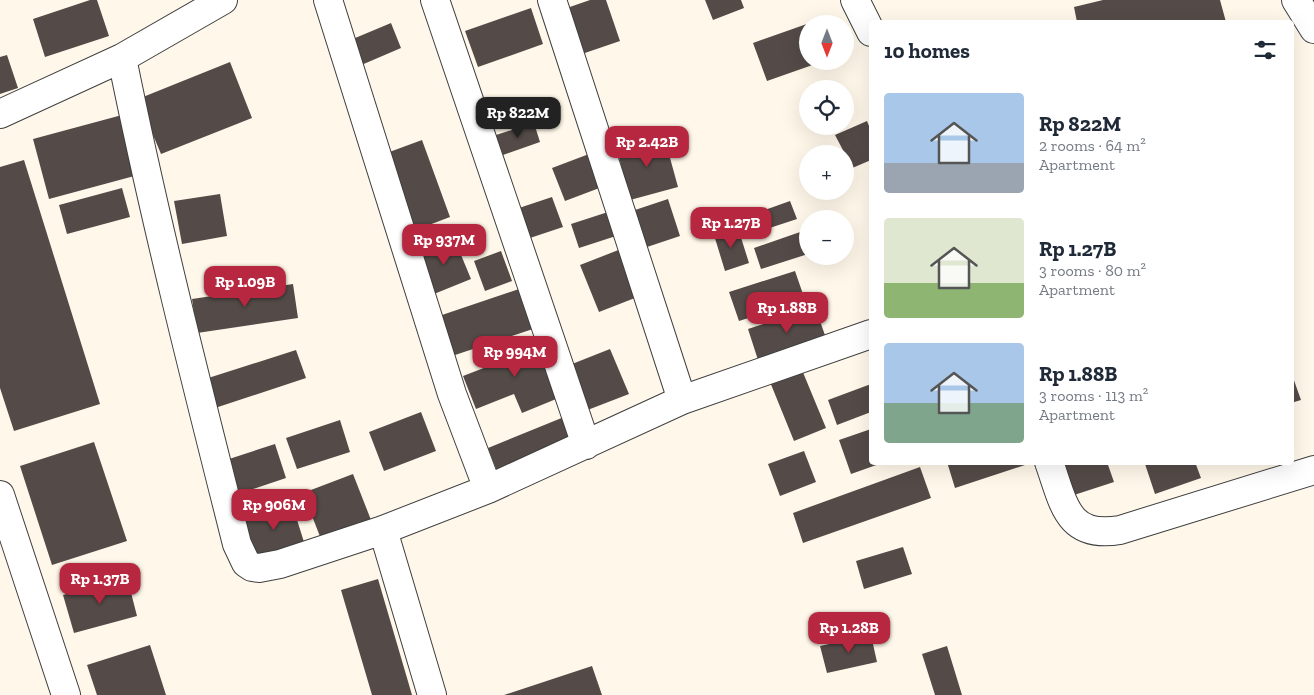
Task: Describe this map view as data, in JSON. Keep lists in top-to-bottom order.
{
  "north": "bottom",
  "page": {
    "map_buttons": ["+", "−"],
    "heading": "10 homes",
    "list": [
      {
        "name": "Rp 822M",
        "note": "2 rooms · 64 m² · Apartment"
      },
      {
        "name": "Rp 1.27B",
        "note": "3 rooms · 80 m² · Apartment"
      },
      {
        "name": "Rp 1.88B",
        "note": "3 rooms · 113 m² · Apartment"
      }
    ],
    "price": [
      "Rp 822M",
      "Rp 2.42B",
      "Rp 1.27B",
      "Rp 937M",
      "Rp 1.09B",
      "Rp 1.88B",
      "Rp 994M",
      "Rp 906M",
      "Rp 1.37B",
      "Rp 1.28B"
    ]
  }
}
